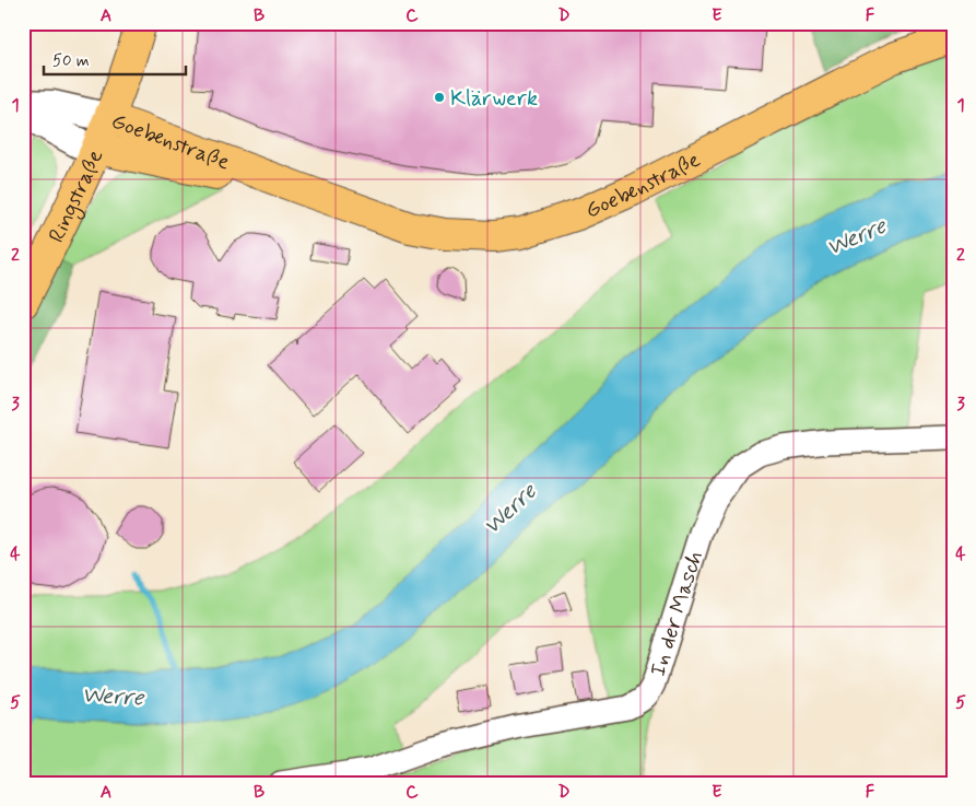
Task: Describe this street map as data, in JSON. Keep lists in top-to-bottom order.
{
  "streets": {
    "main road": ["Goebenstraße", "Ringstraße"],
    "street": ["In der Masch"]
  },
  "crossings": [
    ["Goebenstraße", "Ringstraße"]
  ],
  "water": ["Werre"],
  "places": ["Klärwerk"],
  "scale_bar": "50 m",
  "grid": {
    "columns": [
      "A",
      "B",
      "C",
      "D",
      "E",
      "F"
    ],
    "rows": [
      "1",
      "2",
      "3",
      "4",
      "5"
    ]
  }
}
